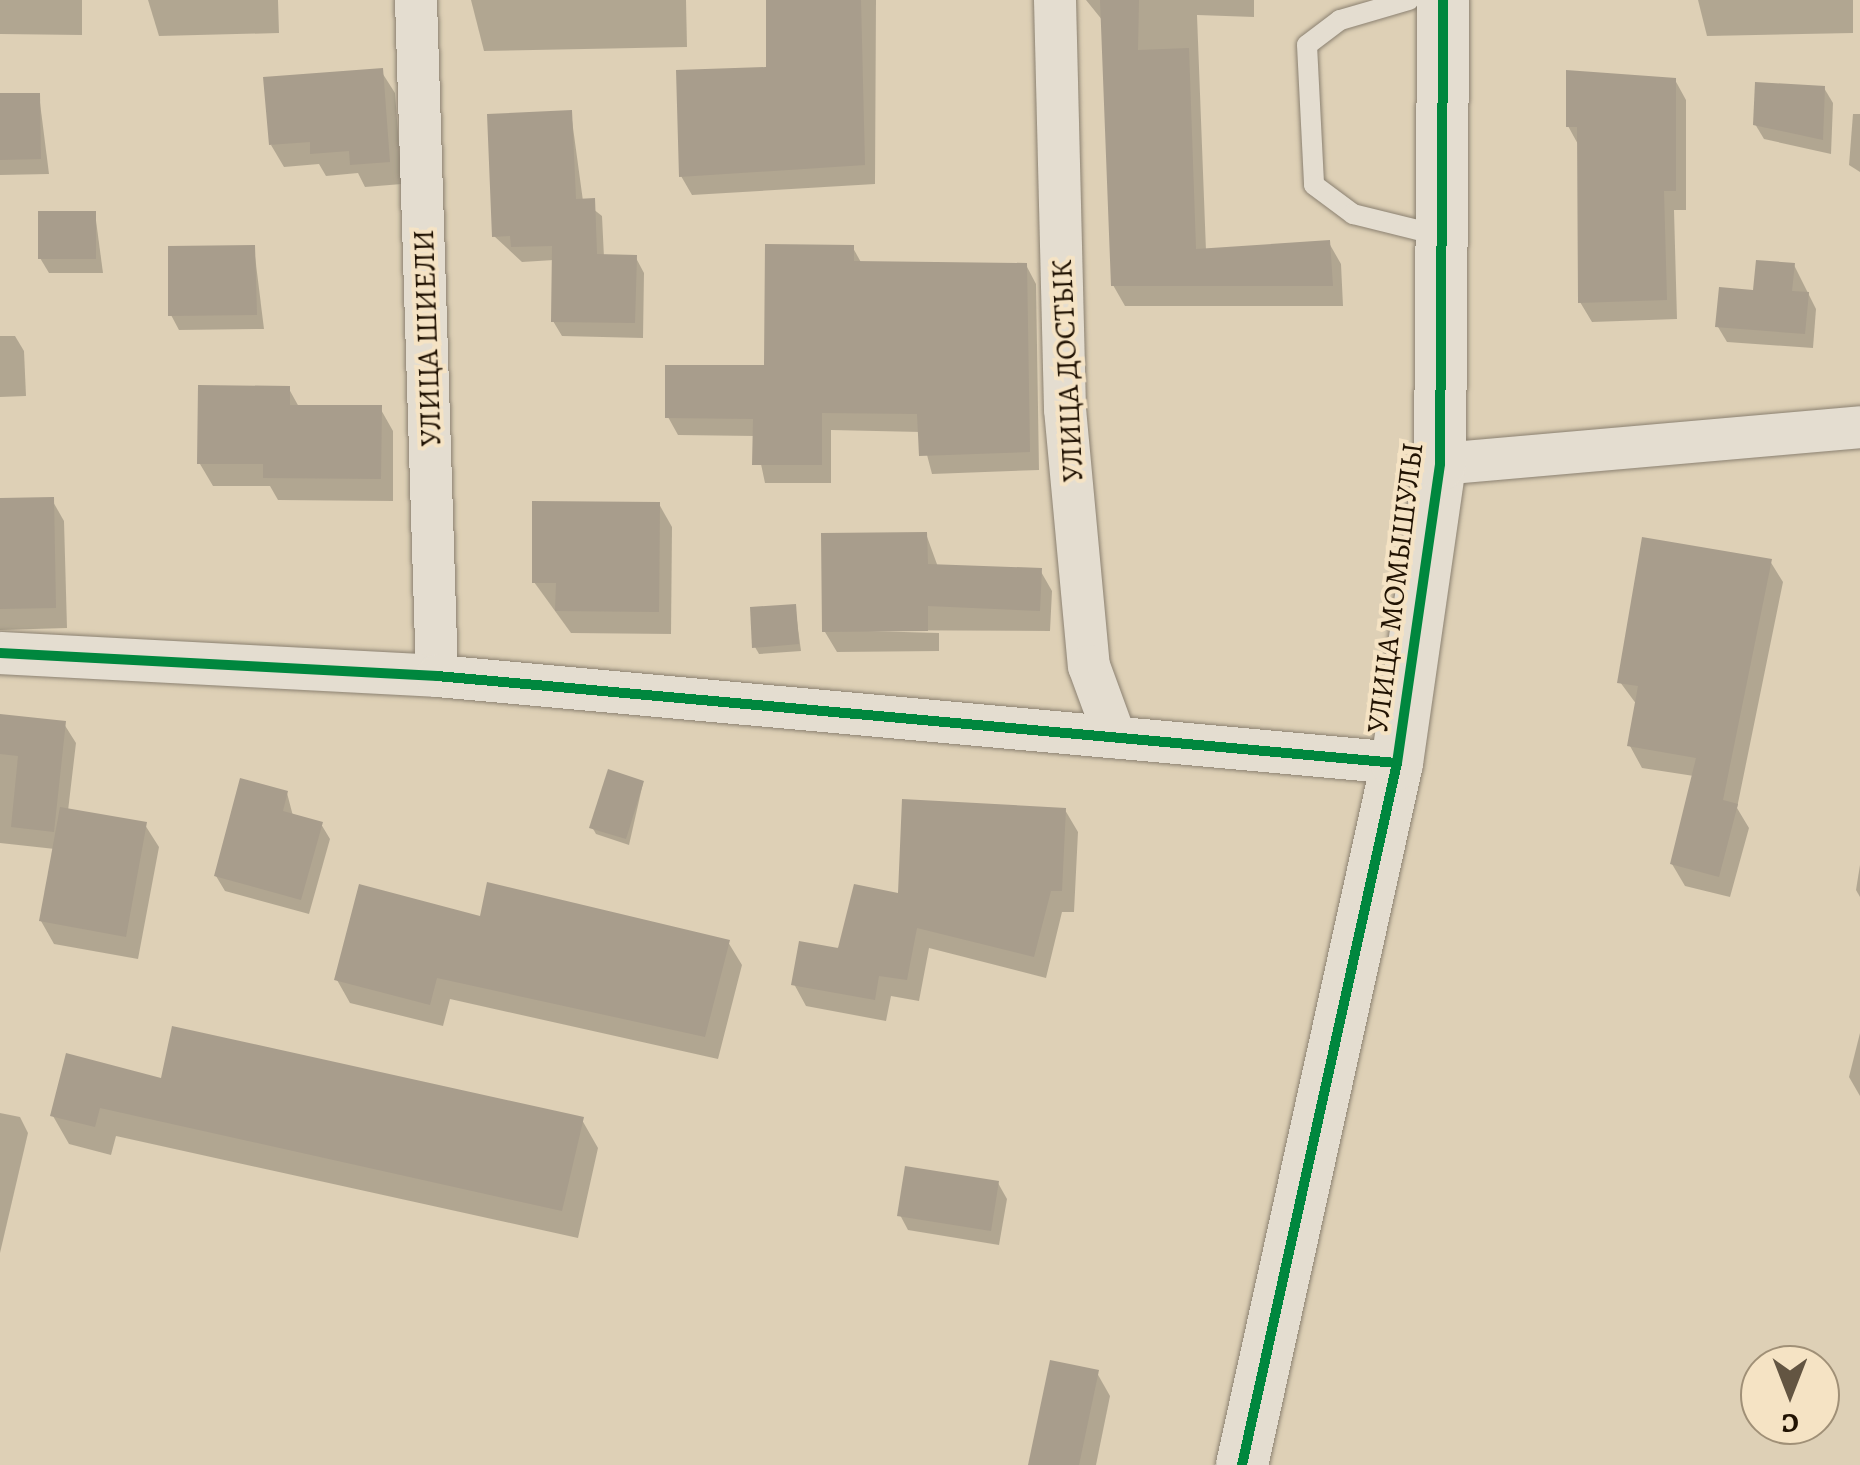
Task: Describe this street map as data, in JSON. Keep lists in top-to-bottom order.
{
  "streets": {
    "street": ["УЛИЦА ШИЕЛИ", "УЛИЦА ДОСТЫК", "УЛИЦА МОМЫШУЛЫ"]
  },
  "north": "bottom"
}
